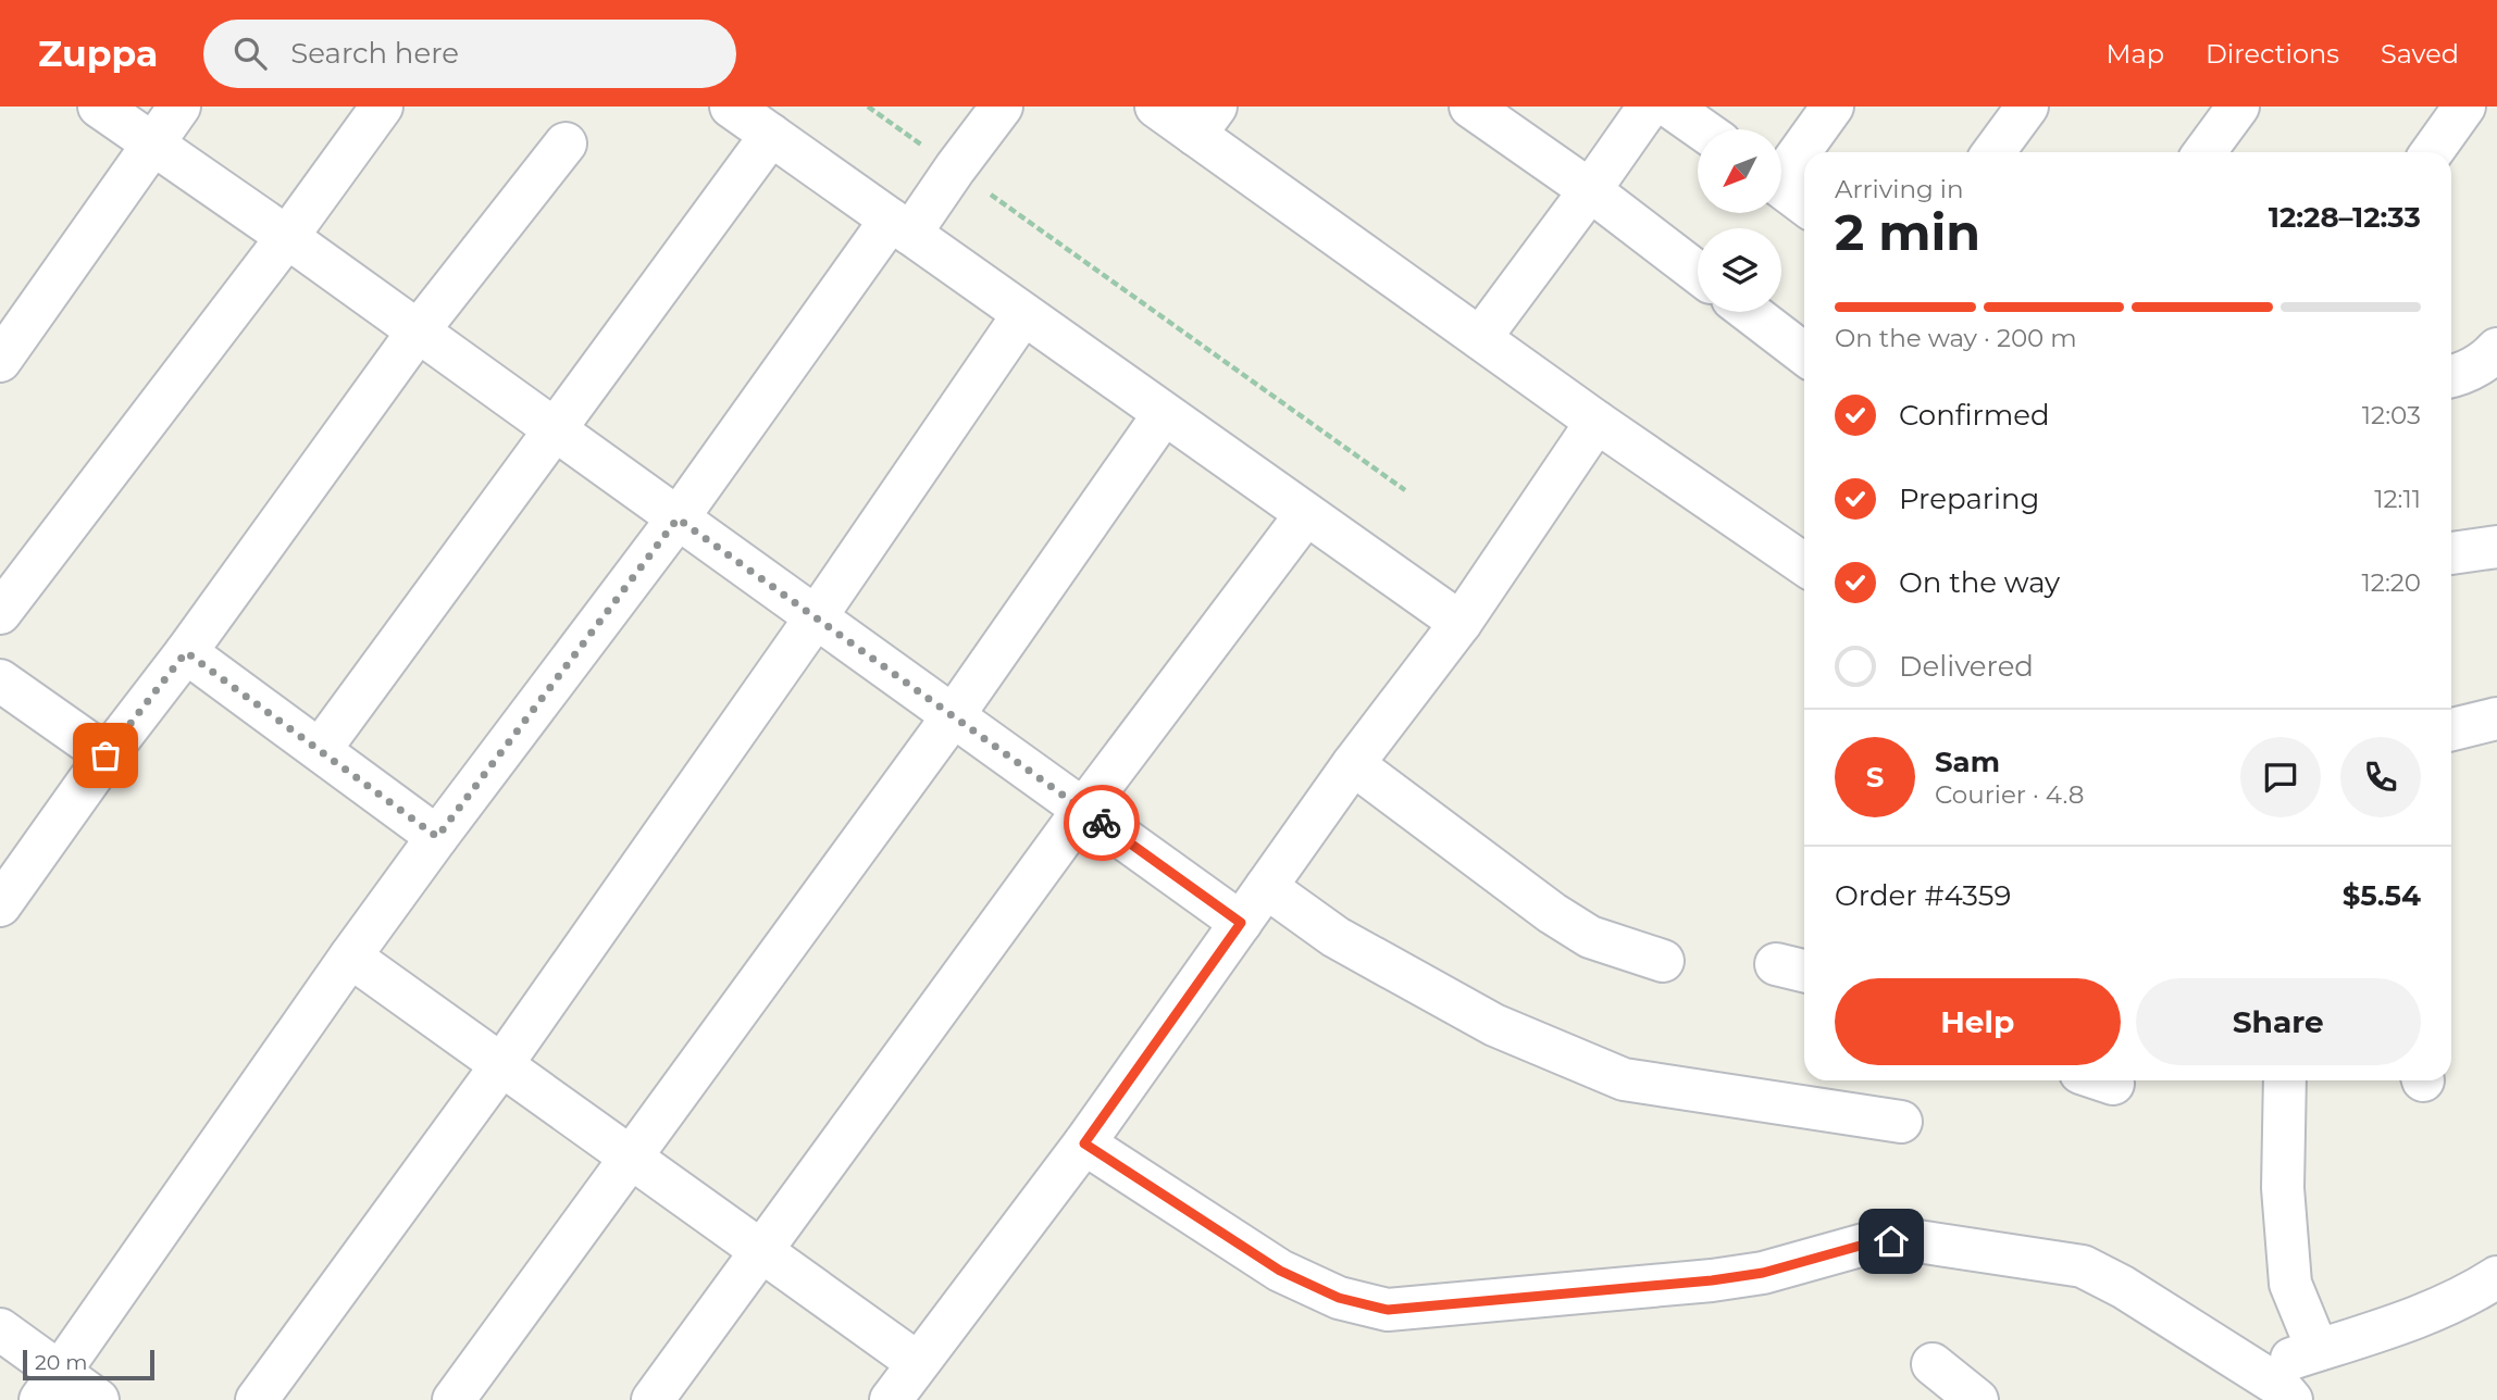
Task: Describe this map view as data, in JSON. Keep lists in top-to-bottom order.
{
  "scale_bar": "20 m",
  "north": "bottom left",
  "page": {
    "header": "Zuppa",
    "search": "Search here",
    "nav": ["Map", "Directions", "Saved"],
    "heading": ["2 min", "Arriving in", "12:28–12:33"],
    "panel": [
      "Sam",
      "Courier · 4.8",
      "Order #4359",
      "$5.54"
    ],
    "bar": "On the way · 200 m",
    "list": [
      ["Confirmed", "12:03"],
      ["Preparing", "12:11"],
      ["On the way", "12:20"],
      "Delivered"
    ],
    "round": "S",
    "buttons": ["Help", "Share"],
    "scale": "20 m"
  }
}
